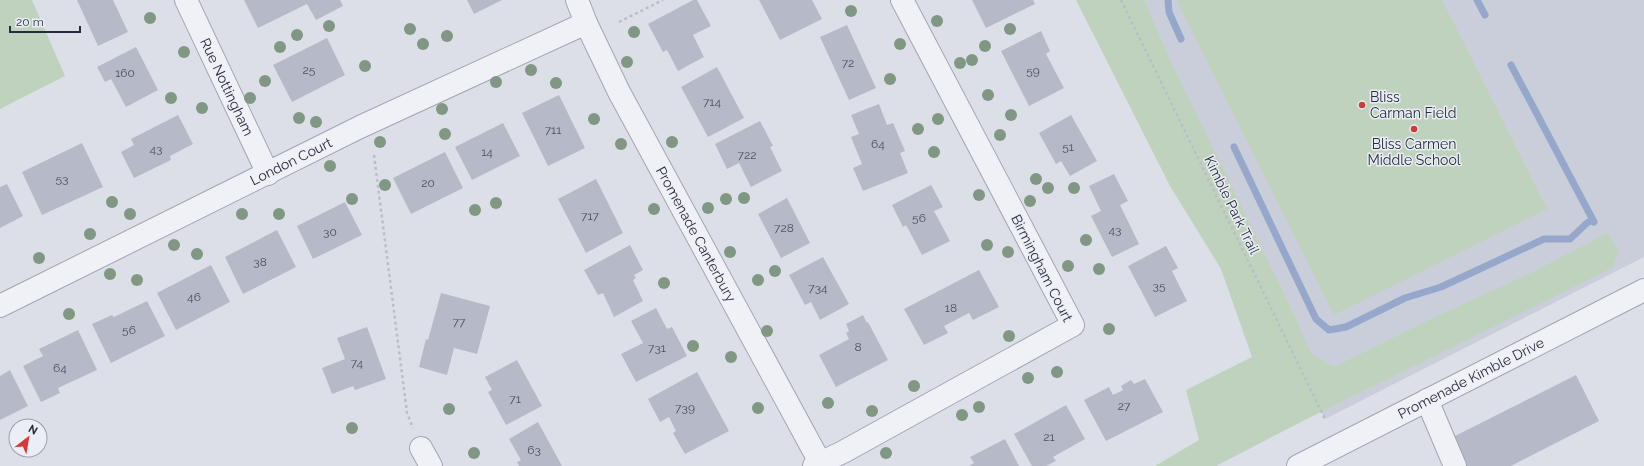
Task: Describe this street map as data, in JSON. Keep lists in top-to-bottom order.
{
  "streets": {
    "street": [
      "Rue Nottingham",
      "London Court",
      "Promenade Canterbury",
      "Birmingham Court",
      "Promenade Kimble Drive"
    ],
    "path": ["Kimble Park Trail"]
  },
  "crossings": [
    ["Rue Nottingham", "London Court"],
    ["London Court", "Promenade Canterbury"],
    ["Promenade Canterbury", "Birmingham Court"]
  ],
  "places": ["Bliss Carman Field", "Bliss Carmen Middle School"],
  "house_numbers": [
    "72",
    "25",
    "59",
    "160",
    "714",
    "711",
    "64",
    "51",
    "43",
    "14",
    "722",
    "53",
    "20",
    "717",
    "56",
    "728",
    "43",
    "30",
    "38",
    "35",
    "734",
    "46",
    "18",
    "77",
    "56",
    "8",
    "731",
    "74",
    "64",
    "71",
    "27",
    "739",
    "21",
    "63"
  ],
  "scale_bar": "20 m",
  "north": "top right"
}
